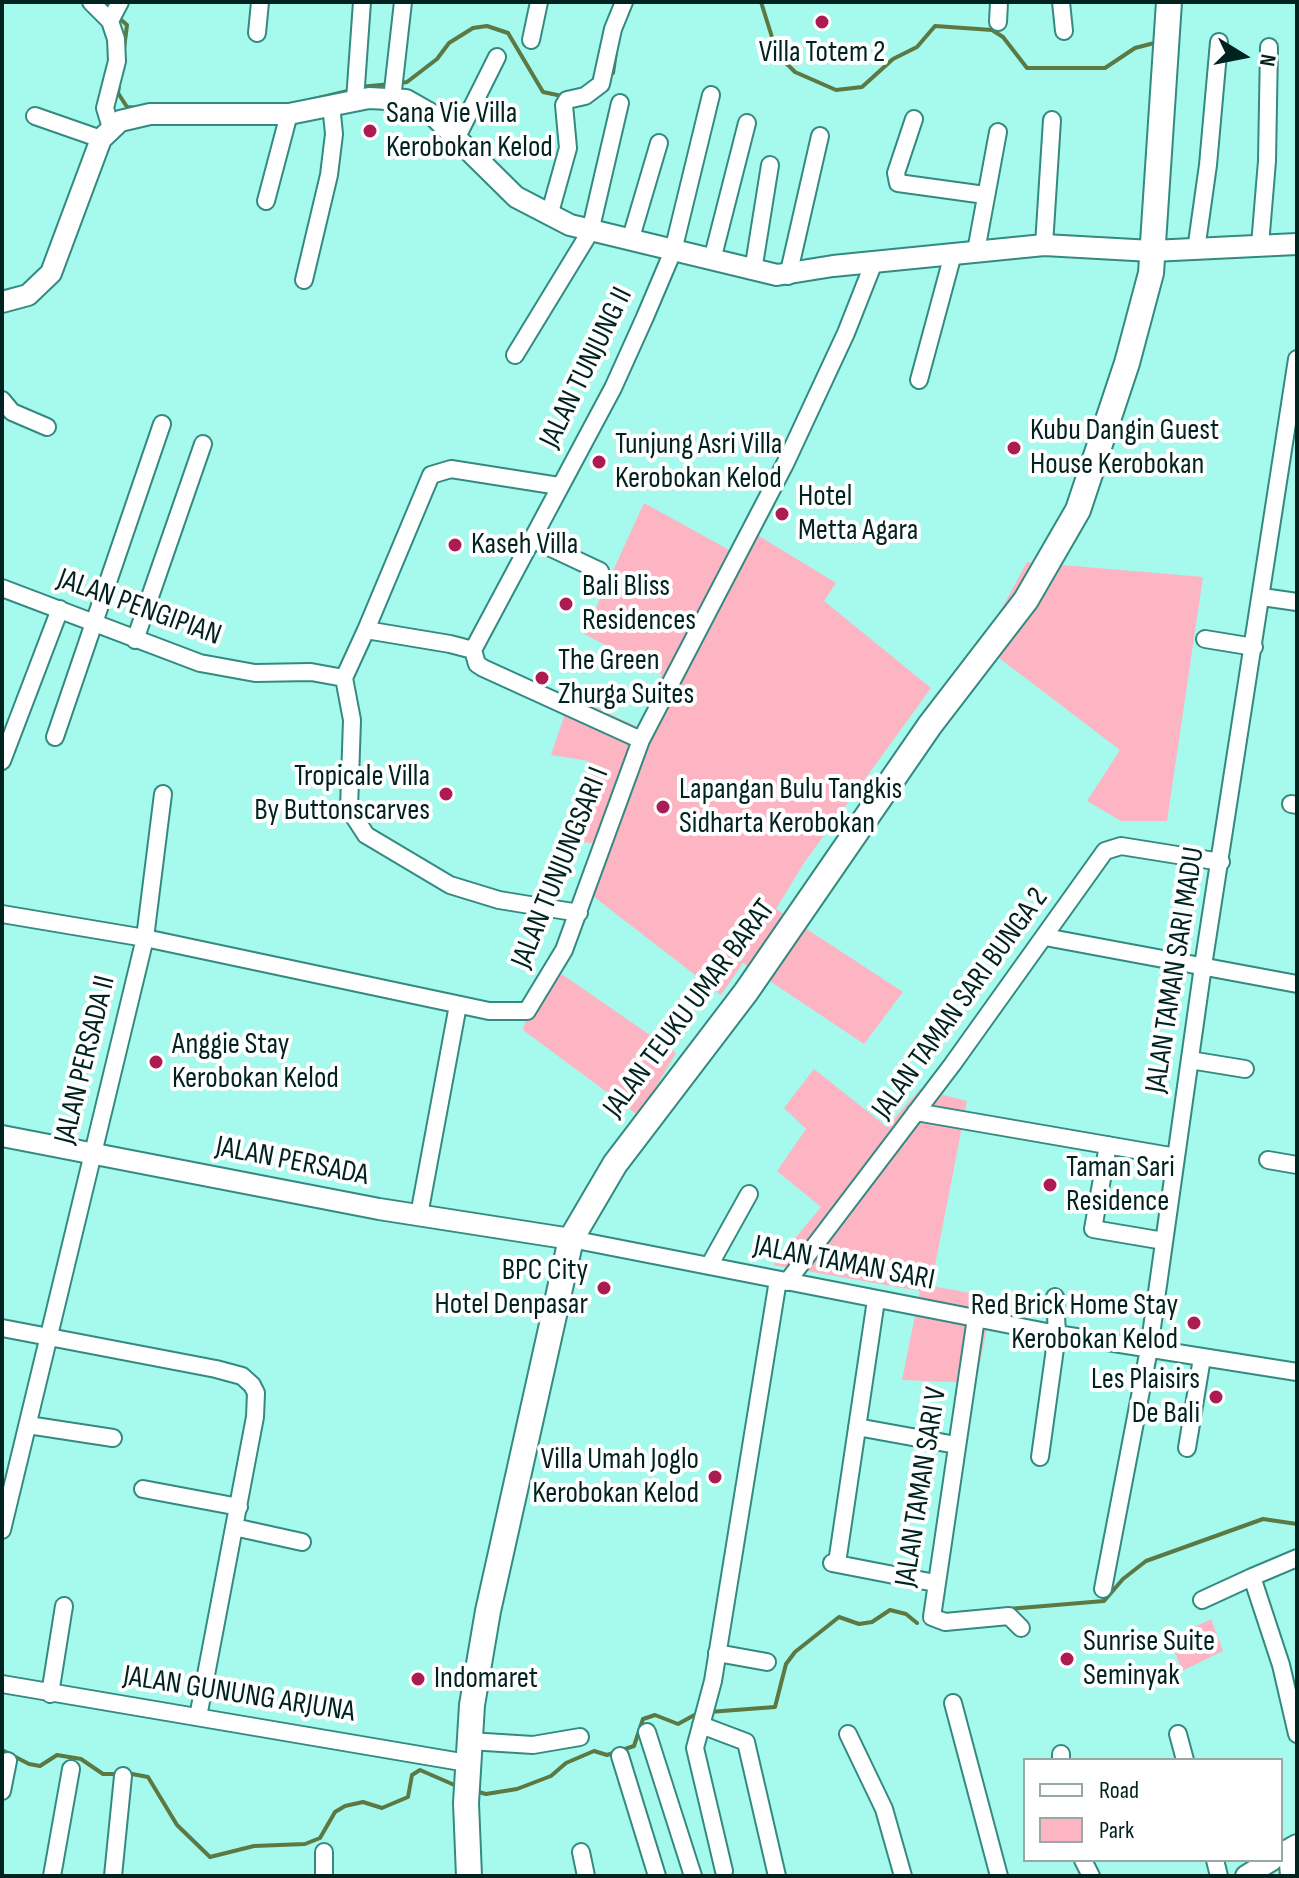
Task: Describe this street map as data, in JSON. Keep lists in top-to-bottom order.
{
  "streets": {
    "main road": ["JALAN TEUKU UMAR BARAT"],
    "street": [
      "JALAN TUNJUNG II",
      "JALAN PENGIPIAN",
      "JALAN TUNJUNGSARI I",
      "JALAN TAMAN SARI MADU",
      "JALAN TAMAN SARI BUNGA 2",
      "JALAN PERSADA II",
      "JALAN PERSADA",
      "JALAN TAMAN SARI",
      "JALAN TAMAN SARI V",
      "JALAN GUNUNG ARJUNA"
    ]
  },
  "crossings": [
    ["JALAN TUNJUNGSARI I", "JALAN PERSADA II"],
    ["JALAN TAMAN SARI MADU", "JALAN TAMAN SARI BUNGA 2"],
    ["JALAN TAMAN SARI MADU", "JALAN TAMAN SARI"],
    ["JALAN TAMAN SARI BUNGA 2", "JALAN TAMAN SARI"],
    ["JALAN TEUKU UMAR BARAT", "JALAN PERSADA"],
    ["JALAN TEUKU UMAR BARAT", "JALAN TAMAN SARI"],
    ["JALAN TEUKU UMAR BARAT", "JALAN GUNUNG ARJUNA"],
    ["JALAN PERSADA II", "JALAN PERSADA"],
    ["JALAN PERSADA", "JALAN TAMAN SARI"],
    ["JALAN TAMAN SARI", "JALAN TAMAN SARI V"]
  ],
  "places": [
    "Villa Totem 2",
    "Sana Vie Villa Kerobokan Kelod",
    "Kubu Dangin Guest House Kerobokan",
    "Tunjung Asri Villa Kerobokan Kelod",
    "Hotel Metta Agara",
    "Kaseh Villa",
    "Bali Bliss Residences",
    "The Green Zhurga Suites",
    "Tropicale Villa By Buttonscarves",
    "Lapangan Bulu Tangkis Sidharta Kerobokan",
    "Anggie Stay Kerobokan Kelod",
    "Taman Sari Residence",
    "BPC City Hotel Denpasar",
    "Red Brick Home Stay Kerobokan Kelod",
    "Les Plaisirs De Bali",
    "Villa Umah Joglo Kerobokan Kelod",
    "Sunrise Suite Seminyak",
    "Indomaret"
  ],
  "legend": ["Road", "Park"],
  "north": "right"
}
